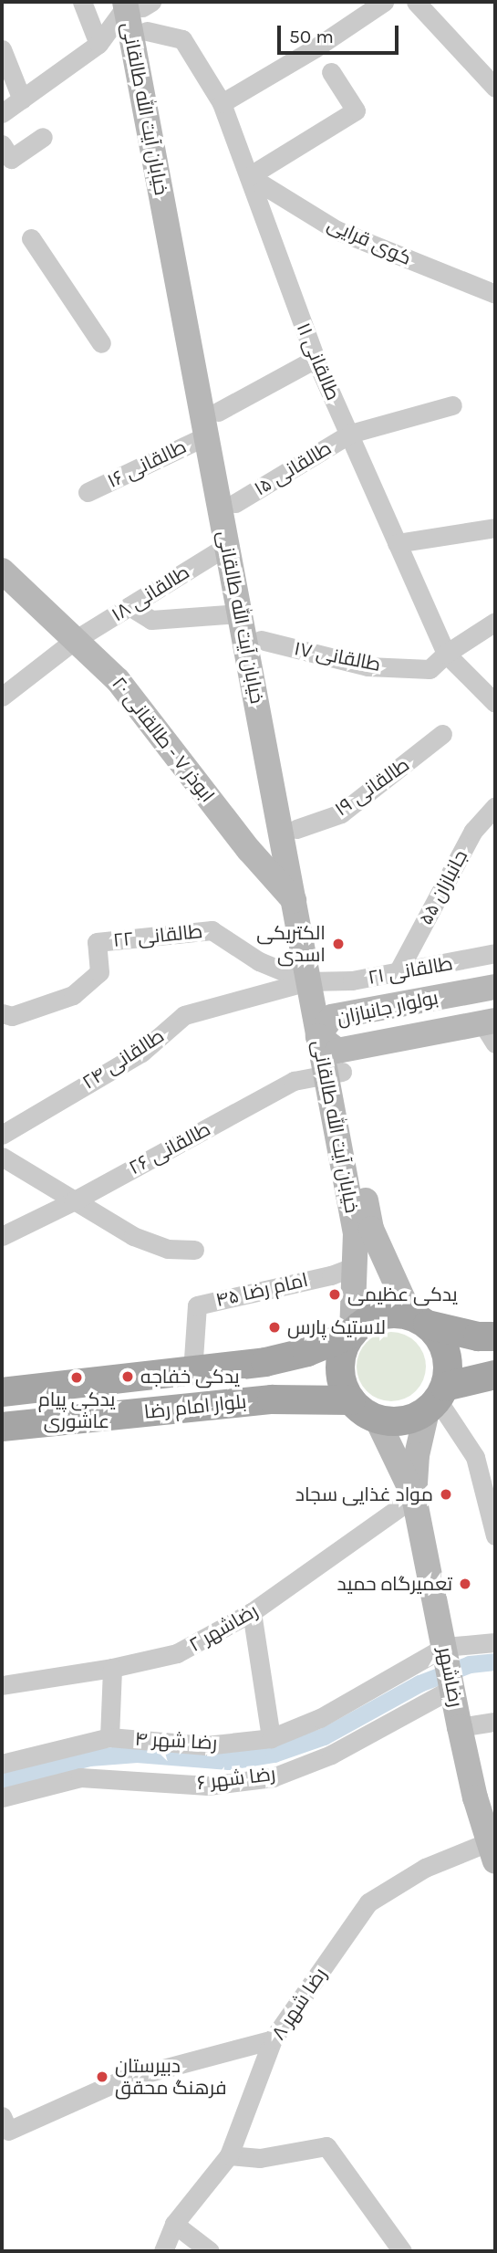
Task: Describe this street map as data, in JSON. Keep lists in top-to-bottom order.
{
  "streets": {
    "main road": [
      "خیابان آیت الله طالقانی",
      "ابوذر ۷ - طالقانی ۲۰",
      "بولوار جانبازان",
      "بلوار امام رضا",
      "رضاشهر"
    ],
    "street": [
      "کوی قرایی",
      "طالقانی ۱۱",
      "طالقانی ۱۶",
      "طالقانی ۱۵",
      "طالقانی ۱۸",
      "طالقانی ۱۷",
      "طالقانی ۱۹",
      "جانبازان ۵۵",
      "طالقانی ۲۲",
      "طالقانی ۲۱",
      "طالقانی ۲۴",
      "طالقانی ۲۶",
      "امام رضا ۴۵",
      "رضاشهر ۲",
      "رضا شهر ۴",
      "رضا شهر ۶",
      "رضا شهر ۸"
    ]
  },
  "crossings": [
    ["خیابان آیت الله طالقانی", "طالقانی ۱۱"],
    ["خیابان آیت الله طالقانی", "طالقانی ۱۶"],
    ["خیابان آیت الله طالقانی", "طالقانی ۱۵"],
    ["خیابان آیت الله طالقانی", "طالقانی ۱۸"],
    ["خیابان آیت الله طالقانی", "طالقانی ۱۷"],
    ["خیابان آیت الله طالقانی", "ابوذر ۷ - طالقانی ۲۰"],
    ["خیابان آیت الله طالقانی", "طالقانی ۱۹"],
    ["خیابان آیت الله طالقانی", "طالقانی ۲۲"],
    ["خیابان آیت الله طالقانی", "طالقانی ۲۱"],
    ["خیابان آیت الله طالقانی", "بولوار جانبازان"],
    ["خیابان آیت الله طالقانی", "طالقانی ۲۴"],
    ["خیابان آیت الله طالقانی", "طالقانی ۲۶"],
    ["کوی قرایی", "طالقانی ۱۱"],
    ["طالقانی ۱۱", "طالقانی ۱۵"],
    ["طالقانی ۱۱", "طالقانی ۱۷"],
    ["طالقانی ۱۸", "ابوذر ۷ - طالقانی ۲۰"],
    ["جانبازان ۵۵", "طالقانی ۲۱"],
    ["طالقانی ۲۲", "طالقانی ۲۱"],
    ["طالقانی ۲۲", "طالقانی ۲۴"],
    ["طالقانی ۲۱", "طالقانی ۲۴"],
    ["بولوار جانبازان", "طالقانی ۲۶"],
    ["امام رضا ۴۵", "بلوار امام رضا"],
    ["رضاشهر ۲", "رضاشهر"],
    ["رضاشهر", "رضا شهر ۴"],
    ["رضاشهر", "رضا شهر ۶"],
    ["رضاشهر", "رضا شهر ۸"]
  ],
  "places": [
    "الکتریکی اسدی",
    "یدکی عظیمی",
    "لاستیک پارس",
    "یدکی خفاجه",
    "یدکی پیام عاشوری",
    "مواد غذایی سجاد",
    "تعمیرگاه حمید",
    "دبیرستان فرهنگ محقق"
  ],
  "scale_bar": "50 m"
}
